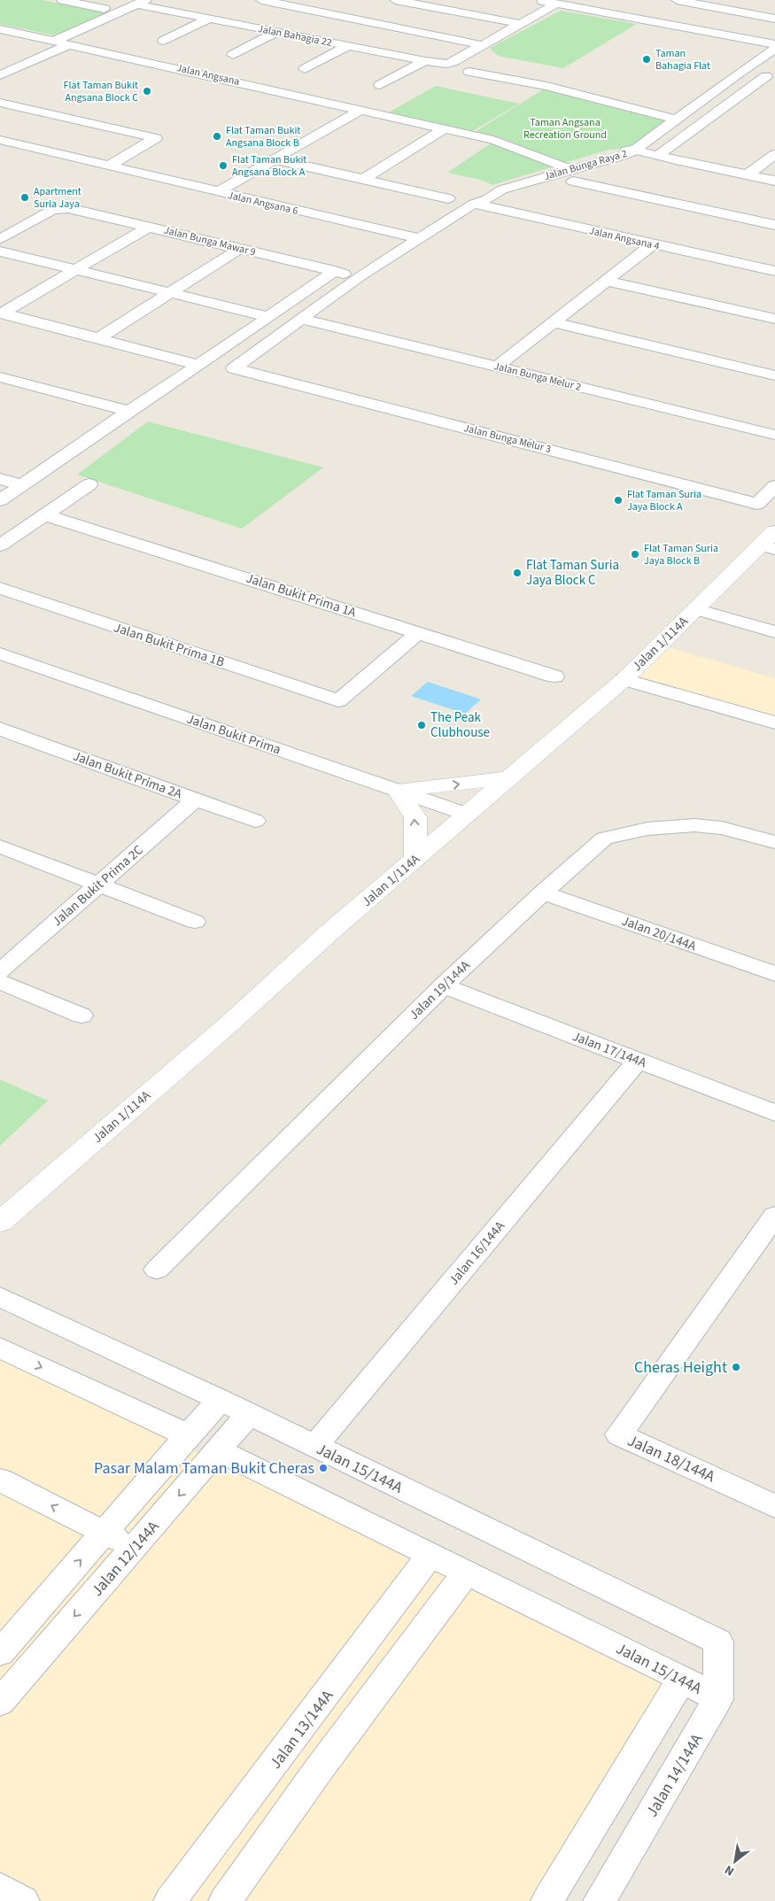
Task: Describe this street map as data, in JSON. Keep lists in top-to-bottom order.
{
  "streets": {
    "street": [
      "Jalan Bahagia 22",
      "Jalan Angsana",
      "Jalan Bunga Raya 2",
      "Jalan Angsana 6",
      "Jalan Angsana 4",
      "Jalan Bunga Mawar 9",
      "Jalan Bunga Melur 2",
      "Jalan Bunga Melur 3",
      "Jalan Bukit Prima 1A",
      "Jalan 1/114A",
      "Jalan Bukit Prima 1B",
      "Jalan Bukit Prima",
      "Jalan Bukit Prima 2A",
      "Jalan Bukit Prima 2C",
      "Jalan 20/144A",
      "Jalan 19/144A",
      "Jalan 17/144A",
      "Jalan 16/144A",
      "Jalan 18/144A",
      "Jalan 15/144A",
      "Jalan 12/144A",
      "Jalan 13/144A",
      "Jalan 14/144A"
    ]
  },
  "crossings": [
    ["Jalan Angsana", "Jalan Bunga Raya 2"],
    ["Jalan Bunga Raya 2", "Jalan Angsana 6"],
    ["Jalan Bunga Raya 2", "Jalan Angsana 4"],
    ["Jalan Bunga Raya 2", "Jalan Bunga Mawar 9"],
    ["Jalan Bunga Raya 2", "Jalan Bunga Melur 2"],
    ["Jalan Bunga Raya 2", "Jalan Bunga Melur 3"],
    ["Jalan Bukit Prima 1A", "Jalan Bukit Prima 1B"],
    ["Jalan 1/114A", "Jalan Bukit Prima"],
    ["Jalan Bukit Prima 2A", "Jalan Bukit Prima 2C"],
    ["Jalan 20/144A", "Jalan 19/144A"],
    ["Jalan 19/144A", "Jalan 17/144A"],
    ["Jalan 17/144A", "Jalan 16/144A"],
    ["Jalan 16/144A", "Jalan 15/144A"],
    ["Jalan 15/144A", "Jalan 12/144A"],
    ["Jalan 15/144A", "Jalan 13/144A"],
    ["Jalan 15/144A", "Jalan 14/144A"]
  ],
  "parks": ["Taman Angsana Recreation Ground"],
  "places": [
    "Taman Bahagia Flat",
    "Flat Taman Bukit Angsana Block C",
    "Flat Taman Bukit Angsana Block B",
    "Flat Taman Bukit Angsana Block A",
    "Apartment Suria Jaya",
    "Flat Taman Suria Jaya Block A",
    "Flat Taman Suria Jaya Block B",
    "Flat Taman Suria Jaya Block C",
    "The Peak Clubhouse",
    "Cheras Height",
    "Pasar Malam Taman Bukit Cheras"
  ],
  "north": "bottom left"
}
